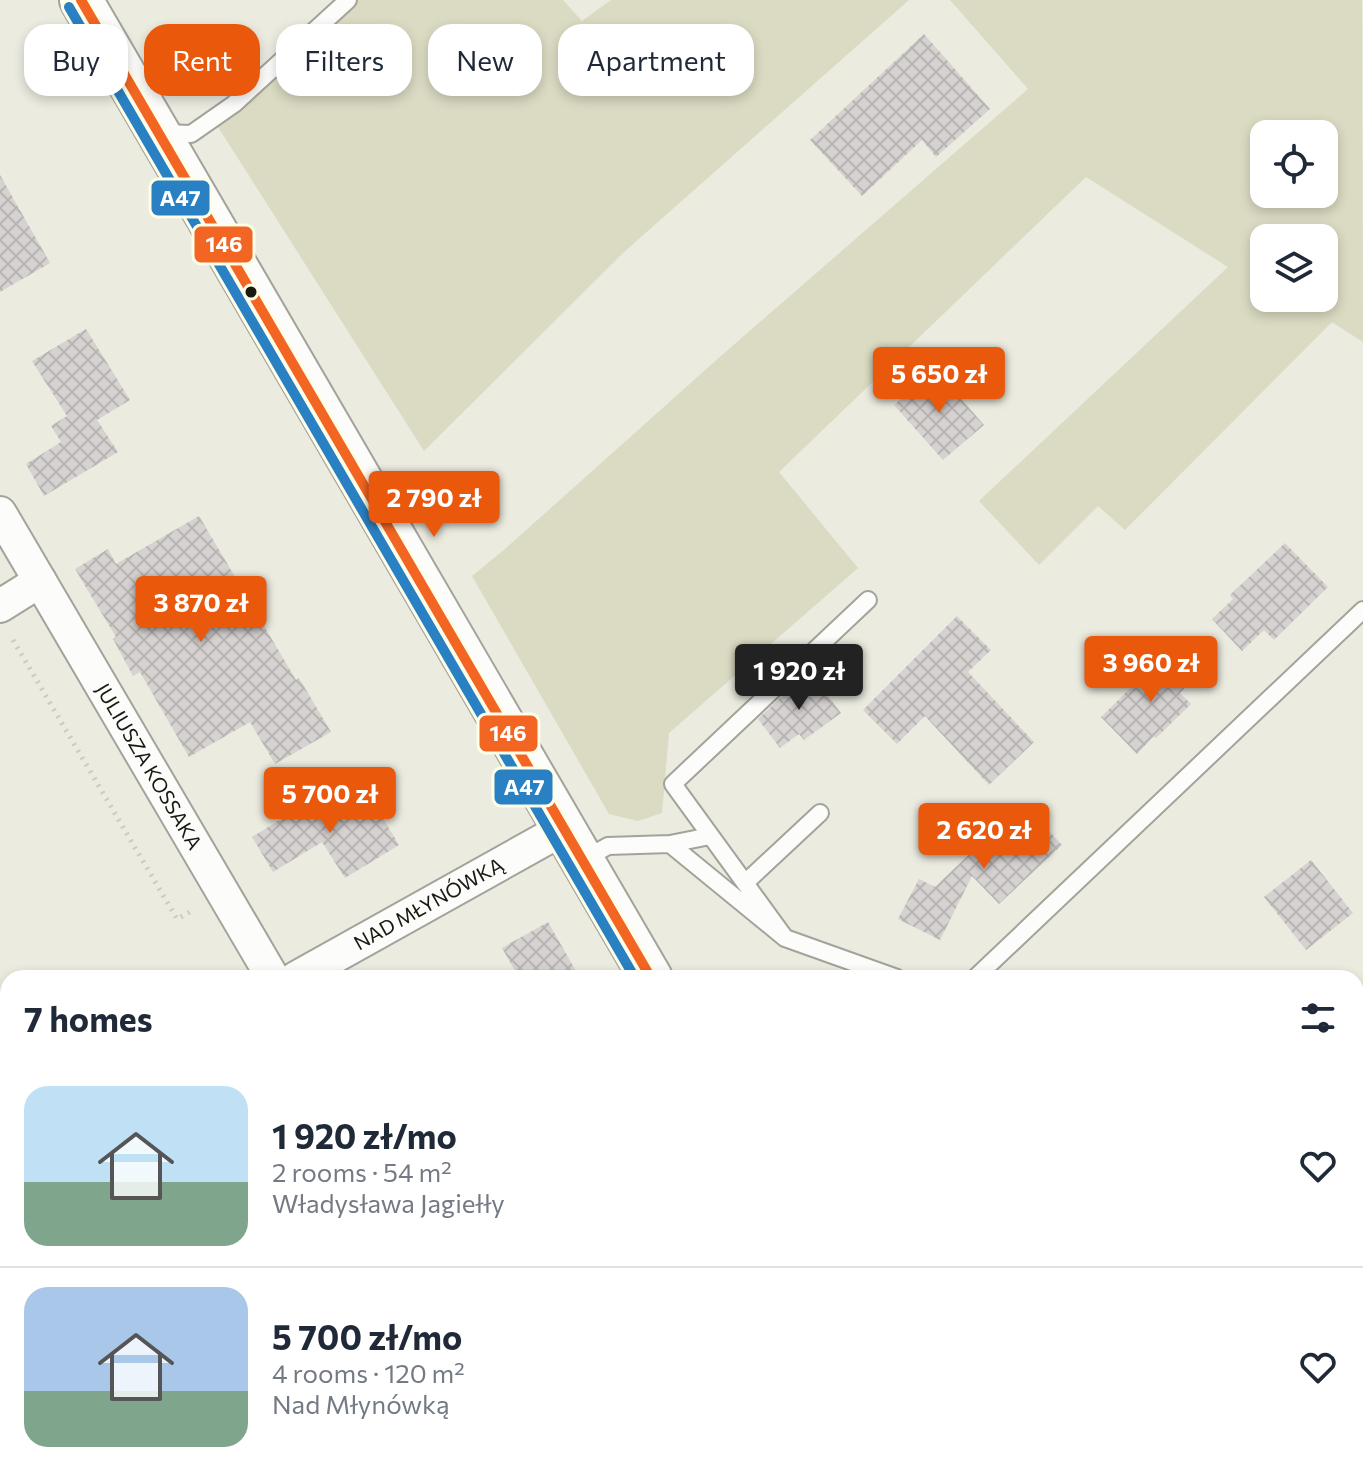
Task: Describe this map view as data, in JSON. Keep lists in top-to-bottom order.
{
  "streets": {
    "street": ["JULIUSZA KOSSAKA", "NAD MŁYNÓWKĄ"]
  },
  "lines": ["transit line 146", "transit line A47"],
  "page": {
    "chip": [
      "Buy",
      "Rent",
      "Filters",
      "New",
      "Apartment"
    ],
    "price": [
      "5 650 zł",
      "2 790 zł",
      "3 870 zł",
      "3 960 zł",
      "1 920 zł",
      "5 700 zł",
      "2 620 zł"
    ],
    "heading": "7 homes",
    "list": [
      {
        "name": "1 920 zł/mo",
        "note": "2 rooms · 54 m² · Władysława Jagiełły"
      },
      {
        "name": "5 700 zł/mo",
        "note": "4 rooms · 120 m² · Nad Młynówką"
      }
    ]
  }
}
